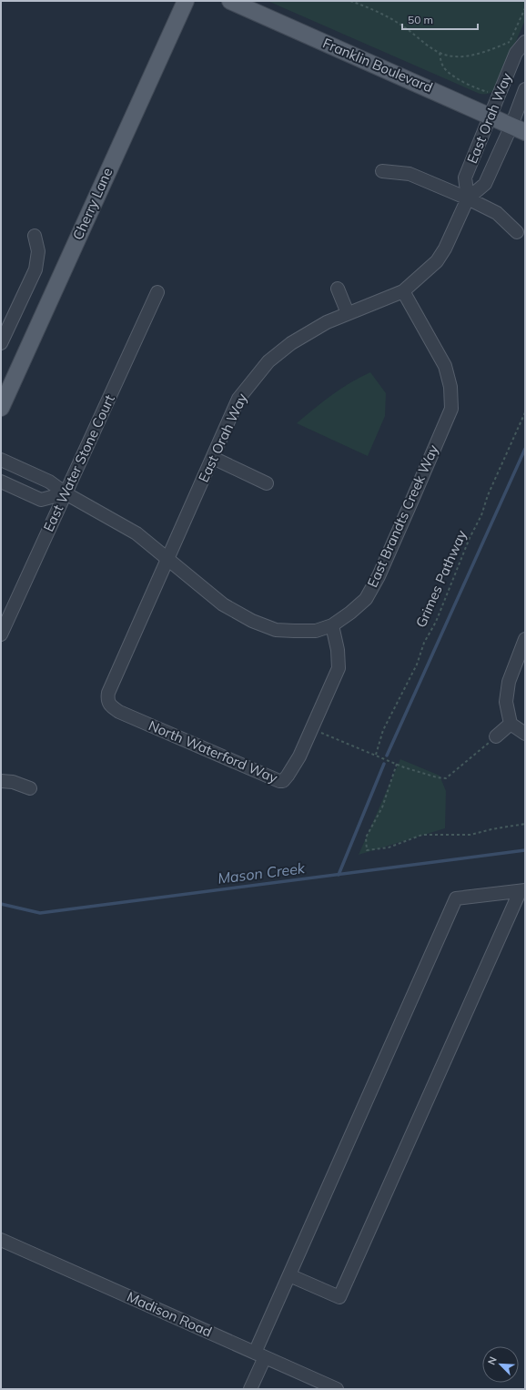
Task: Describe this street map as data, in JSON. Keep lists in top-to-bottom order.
{
  "streets": {
    "main road": ["Franklin Boulevard", "Cherry Lane"],
    "street": [
      "East Orah Way",
      "East Water Stone Court",
      "East Brandts Creek Way",
      "North Waterford Way",
      "Madison Road"
    ],
    "path": ["Grimes Pathway"]
  },
  "crossings": [
    ["Franklin Boulevard", "East Orah Way"],
    ["East Orah Way", "East Brandts Creek Way"],
    ["East Orah Way", "North Waterford Way"],
    ["East Water Stone Court", "East Brandts Creek Way"],
    ["East Brandts Creek Way", "North Waterford Way"]
  ],
  "water": ["Mason Creek"],
  "scale_bar": "50 m",
  "north": "top left"
}
